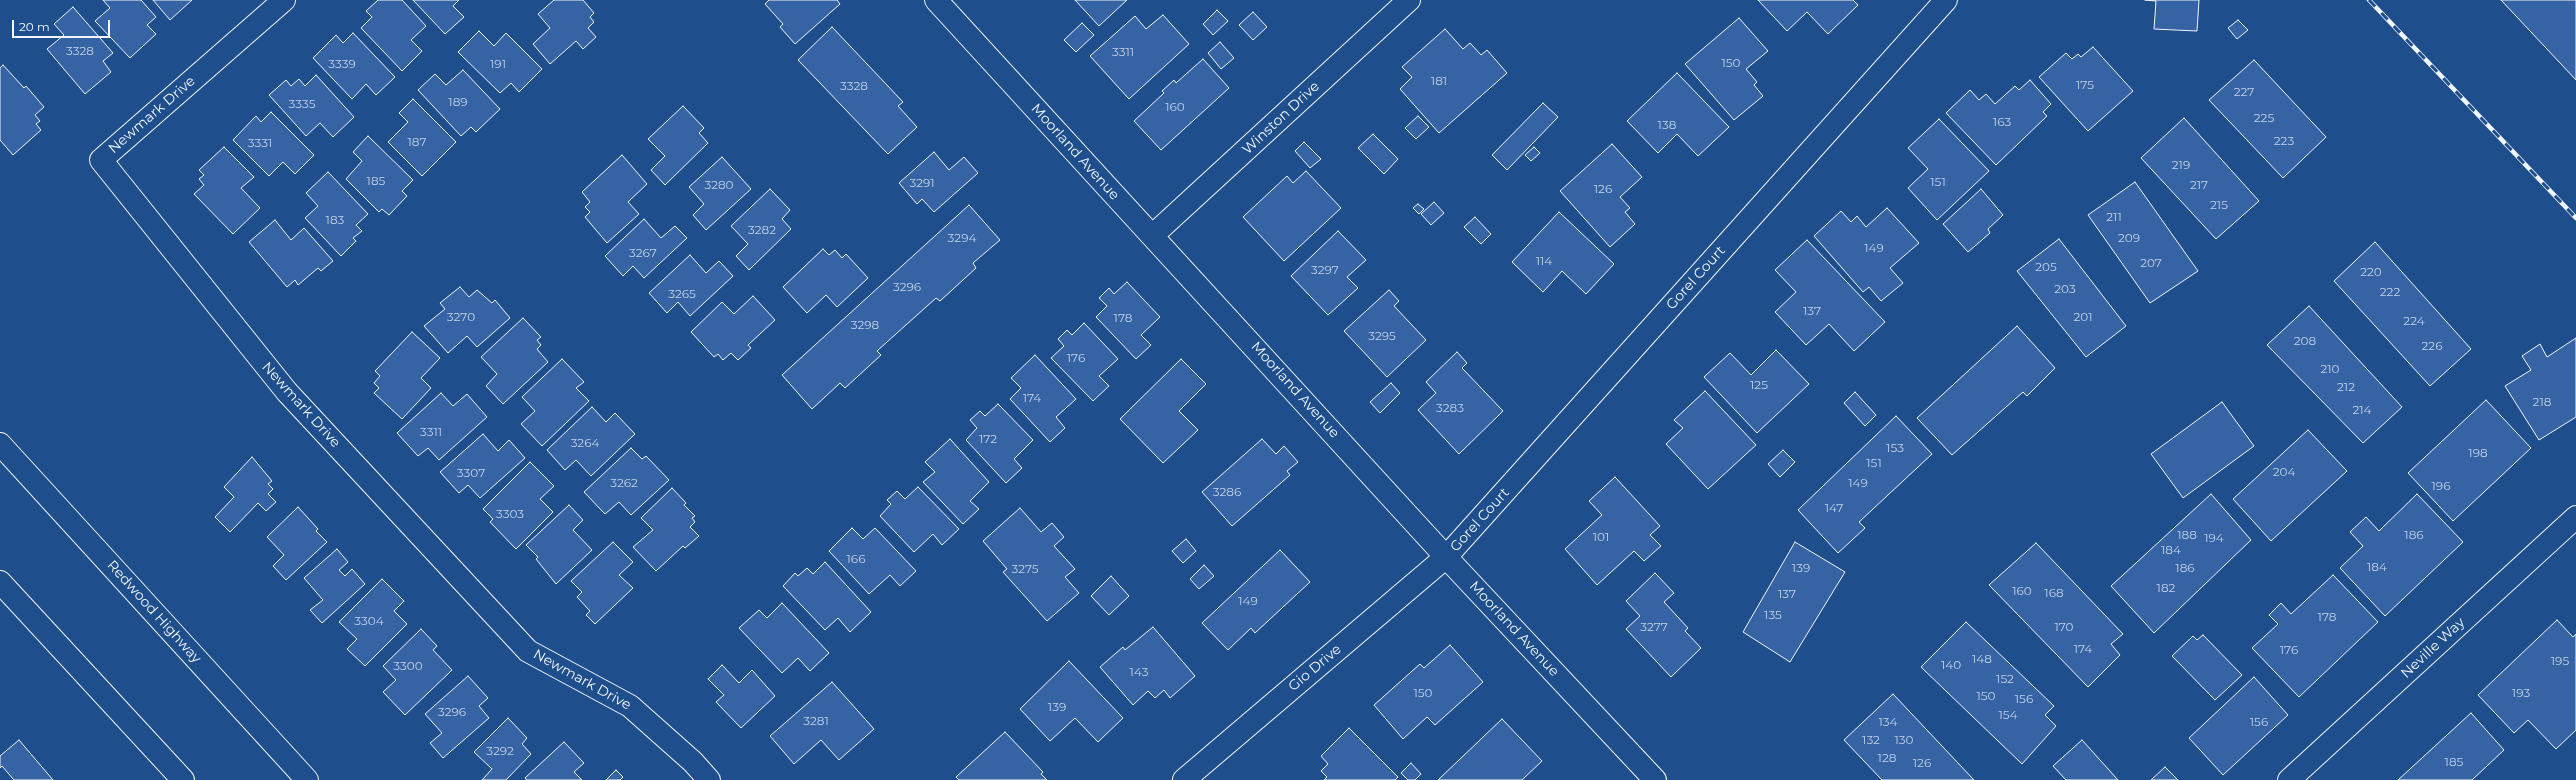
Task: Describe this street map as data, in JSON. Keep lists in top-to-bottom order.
{
  "streets": {
    "main road": [
      "Newmark Drive",
      "Winston Drive",
      "Moorland Avenue",
      "Gorel Court",
      "Redwood Highway",
      "Neville Way",
      "Gio Drive"
    ]
  },
  "crossings": [
    ["Winston Drive", "Moorland Avenue"],
    ["Moorland Avenue", "Gorel Court"],
    ["Moorland Avenue", "Gio Drive"],
    ["Gorel Court", "Gio Drive"]
  ],
  "house_numbers": [
    "3328",
    "3311",
    "150",
    "3339",
    "191",
    "181",
    "175",
    "3328",
    "227",
    "189",
    "3335",
    "160",
    "225",
    "163",
    "138",
    "223",
    "187",
    "3331",
    "219",
    "185",
    "151",
    "3291",
    "3280",
    "217",
    "126",
    "215",
    "211",
    "183",
    "3282",
    "3294",
    "209",
    "149",
    "3267",
    "114",
    "207",
    "205",
    "3297",
    "220",
    "3296",
    "203",
    "222",
    "3265",
    "137",
    "3270",
    "201",
    "178",
    "224",
    "3298",
    "3295",
    "208",
    "226",
    "176",
    "210",
    "125",
    "212",
    "174",
    "218",
    "3283",
    "214",
    "3311",
    "172",
    "3264",
    "153",
    "198",
    "151",
    "204",
    "3307",
    "3262",
    "149",
    "196",
    "3286",
    "147",
    "3303",
    "188",
    "186",
    "101",
    "194",
    "184",
    "166",
    "184",
    "139",
    "186",
    "3275",
    "182",
    "160",
    "168",
    "137",
    "149",
    "135",
    "178",
    "3304",
    "3277",
    "170",
    "174",
    "176",
    "148",
    "195",
    "140",
    "3300",
    "143",
    "152",
    "150",
    "193",
    "150",
    "156",
    "139",
    "3296",
    "154",
    "3281",
    "134",
    "156",
    "132",
    "130",
    "3292",
    "128",
    "185",
    "126"
  ],
  "scale_bar": "20 m"
}
